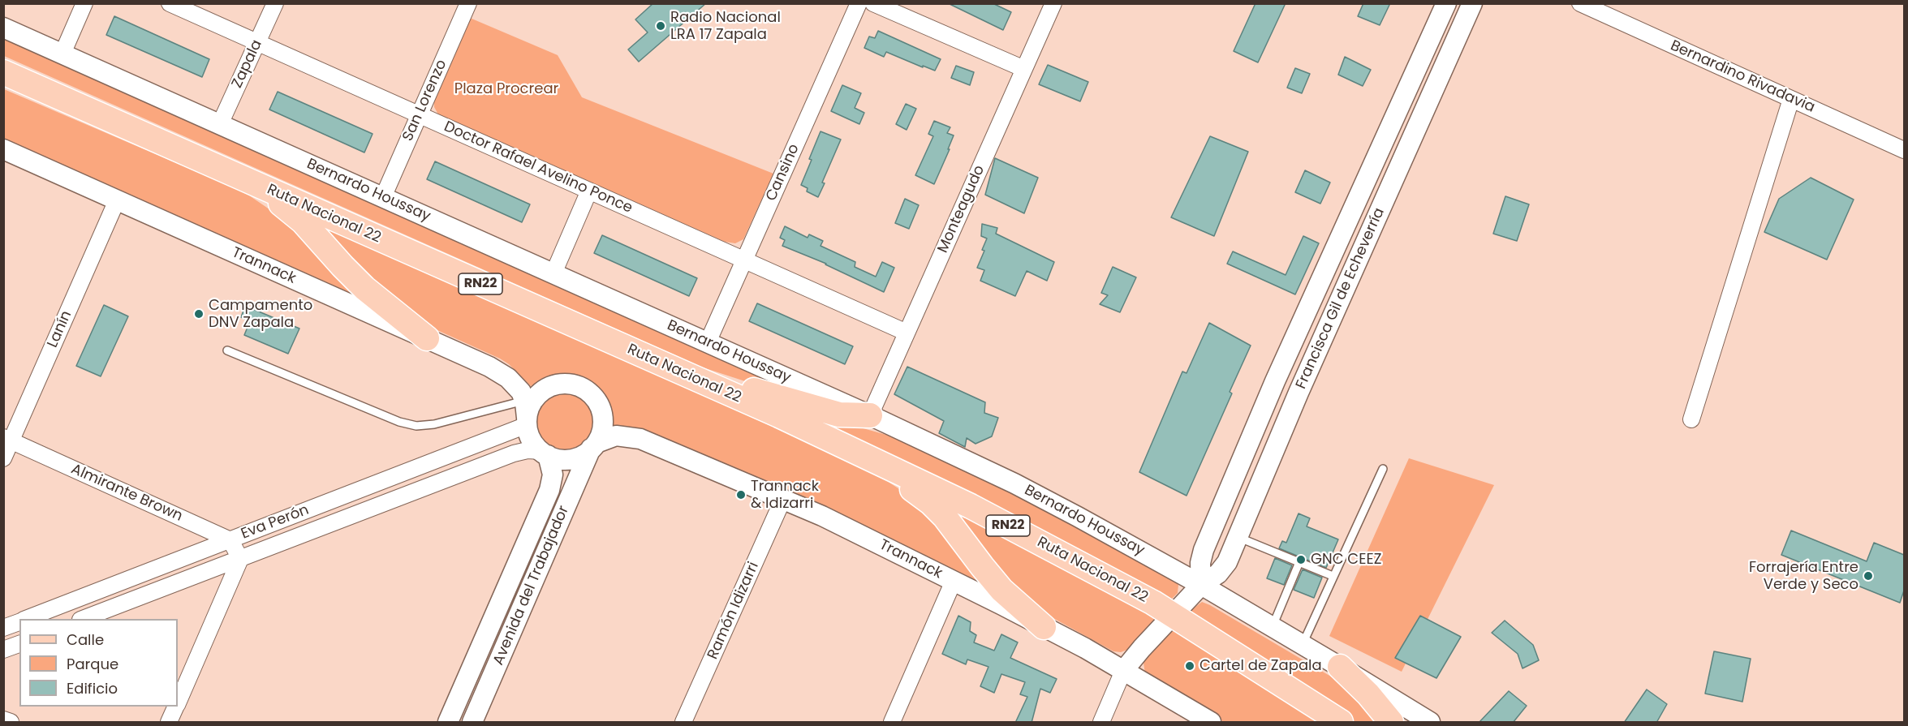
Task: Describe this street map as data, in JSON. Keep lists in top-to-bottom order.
{
  "streets": {
    "main road": ["Ruta Nacional 22", "RN22"],
    "street": [
      "Zapala",
      "Bernardino Rivadavia",
      "San Lorenzo",
      "Doctor Rafael Avelino Ponce",
      "Cansino",
      "Bernardo Houssay",
      "Monteagudo",
      "Trannack",
      "Francisca Gil de Echeverría",
      "Lanín",
      "Almirante Brown",
      "Eva Perón",
      "Avenida del Trabajador",
      "Ramón Idizarri"
    ]
  },
  "crossings": [
    ["Zapala", "Doctor Rafael Avelino Ponce"],
    ["Zapala", "Bernardo Houssay"],
    ["San Lorenzo", "Doctor Rafael Avelino Ponce"],
    ["San Lorenzo", "Bernardo Houssay"],
    ["Doctor Rafael Avelino Ponce", "Cansino"],
    ["Doctor Rafael Avelino Ponce", "Monteagudo"],
    ["Cansino", "Bernardo Houssay"],
    ["Bernardo Houssay", "Monteagudo"],
    ["Bernardo Houssay", "Francisca Gil de Echeverría"],
    ["Ruta Nacional 22", "Francisca Gil de Echeverría"],
    ["Trannack", "Francisca Gil de Echeverría"],
    ["Trannack", "Lanín"],
    ["Trannack", "Eva Perón"],
    ["Trannack", "Avenida del Trabajador"],
    ["Trannack", "Ramón Idizarri"],
    ["Lanín", "Almirante Brown"],
    ["Almirante Brown", "Eva Perón"],
    ["Eva Perón", "Avenida del Trabajador"]
  ],
  "parks": ["Plaza Procrear"],
  "places": [
    "Radio Nacional LRA 17 Zapala",
    "Campamento DNV Zapala",
    "Trannack & Idizarri",
    "GNC CEEZ",
    "Forrajería Entre Verde y Seco",
    "Cartel de Zapala"
  ],
  "legend": ["Calle", "Parque", "Edificio"]
}
